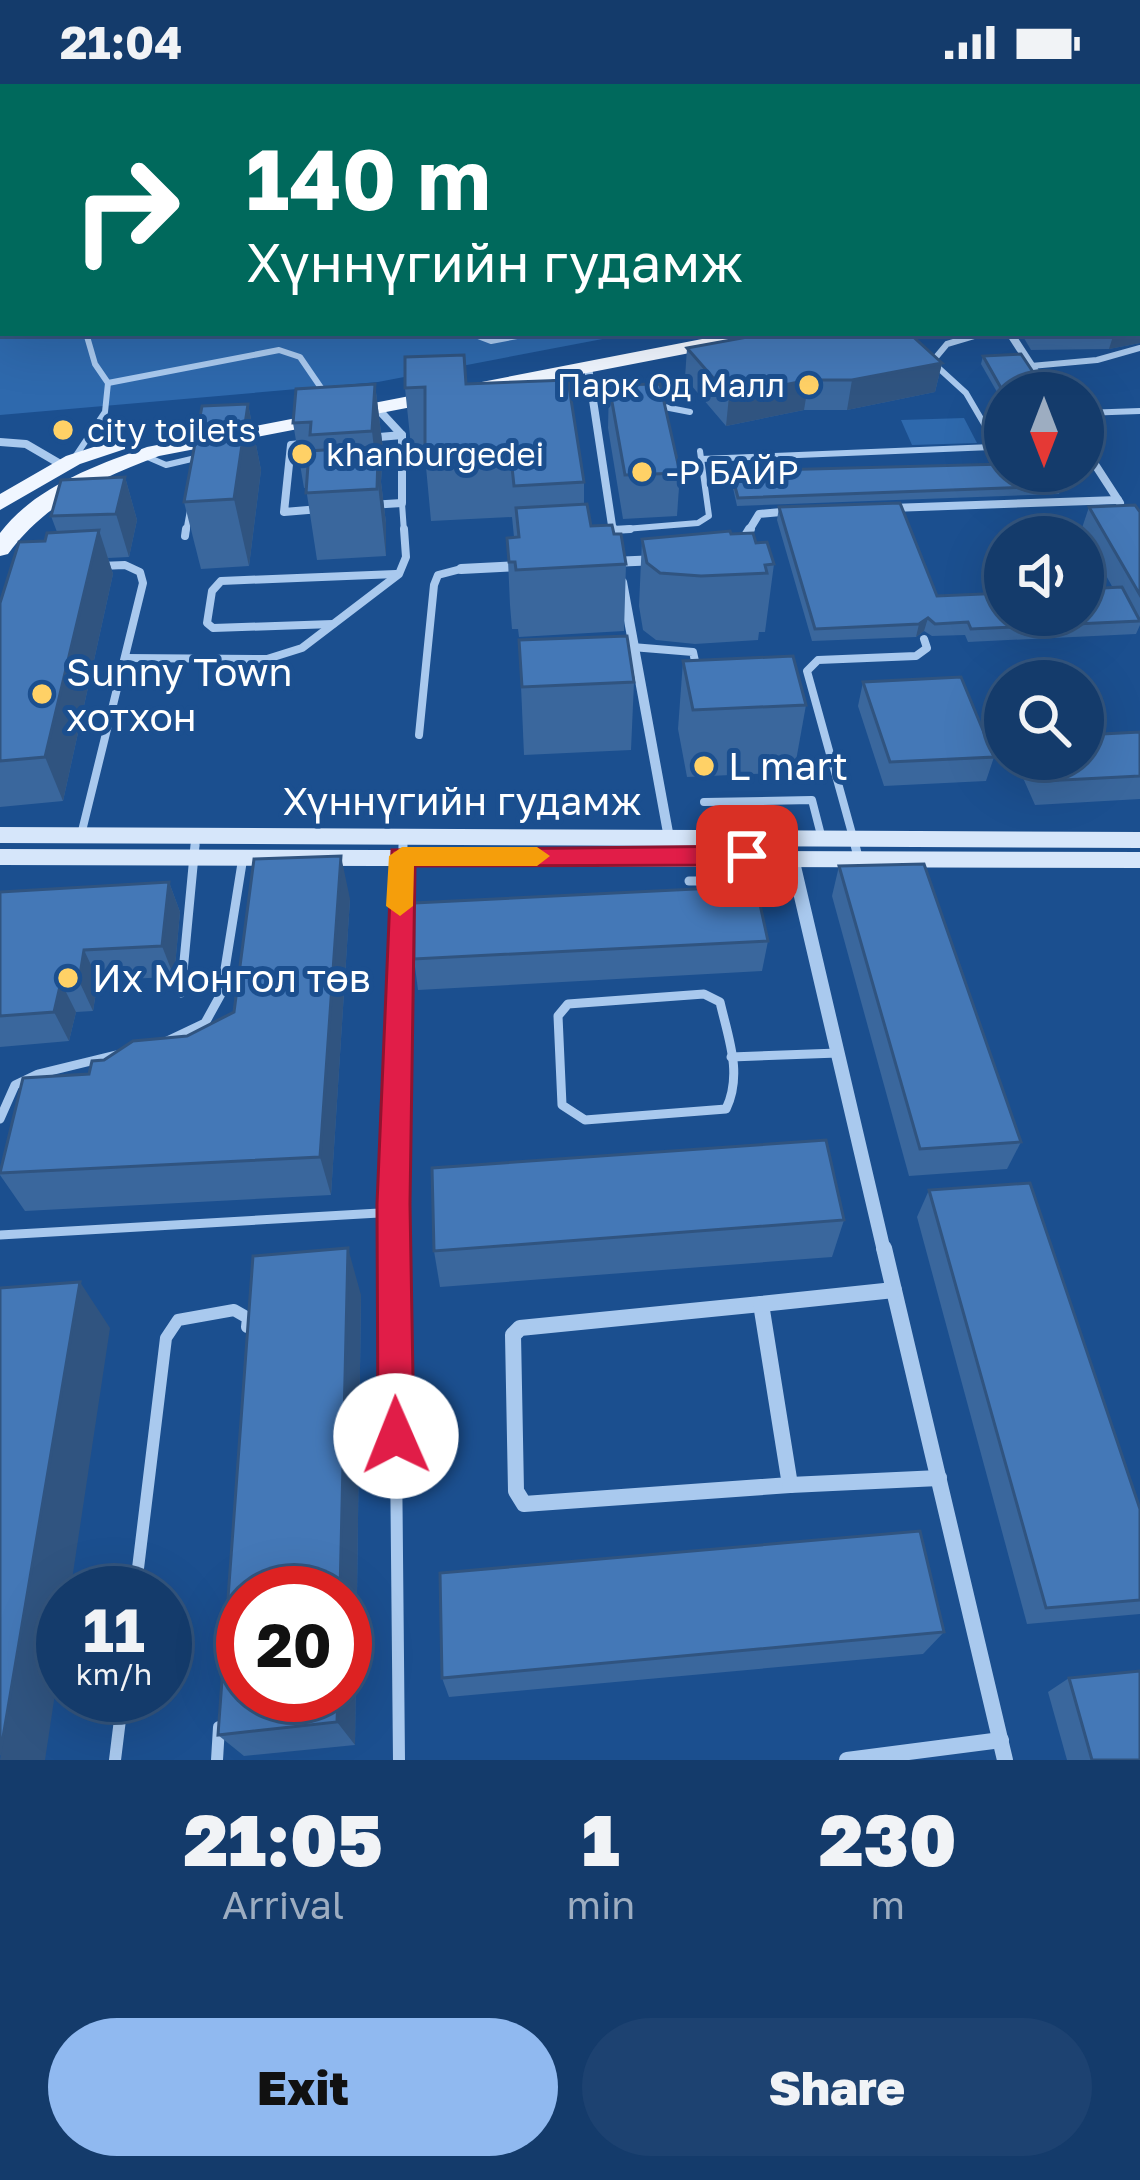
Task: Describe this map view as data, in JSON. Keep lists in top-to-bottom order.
{
  "streets": {
    "main road": ["Хүннүгийн гудамж"]
  },
  "places": [
    "Парк Од Малл",
    "city toilets",
    "khanburgedei",
    "-Р БАЙР",
    "Sunny Town хотхон",
    "L mart",
    "Их Монгол төв"
  ],
  "north": "bottom",
  "page": {
    "status": "21:04",
    "turn": ["140 m", "Хүннүгийн гудамж"],
    "speed": "11 km/h",
    "limit": "20",
    "eta": [
      "21:05",
      "Arrival",
      "1",
      "min",
      "230",
      "m"
    ],
    "buttons": ["Exit", "Share"]
  }
}
